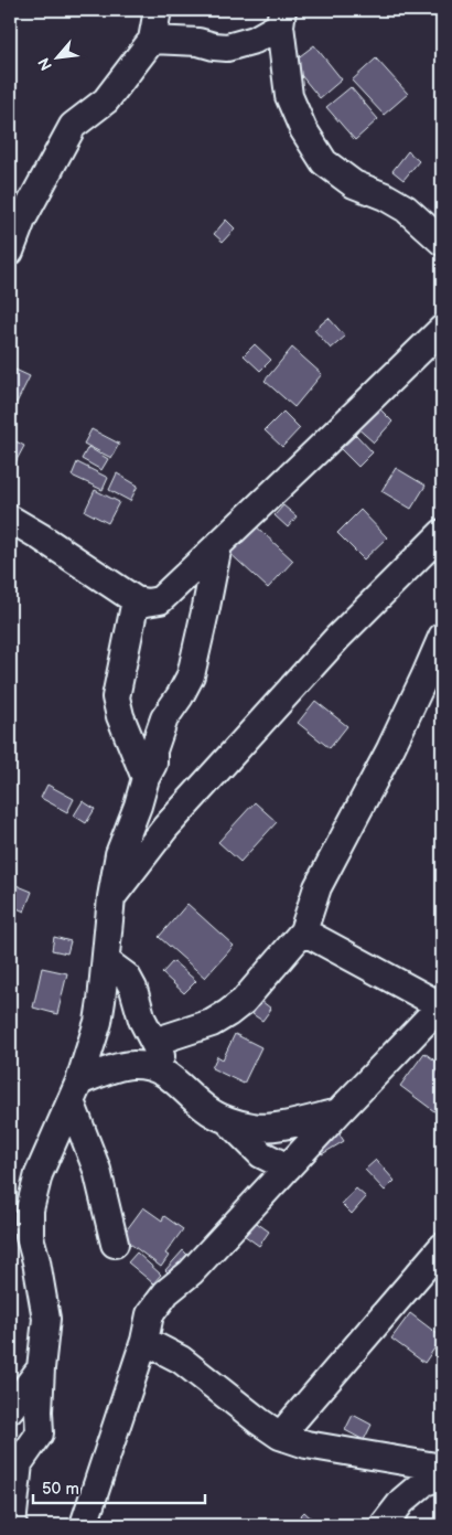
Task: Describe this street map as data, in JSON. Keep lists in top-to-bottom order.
{
  "scale_bar": "50 m",
  "north": "bottom left"
}
